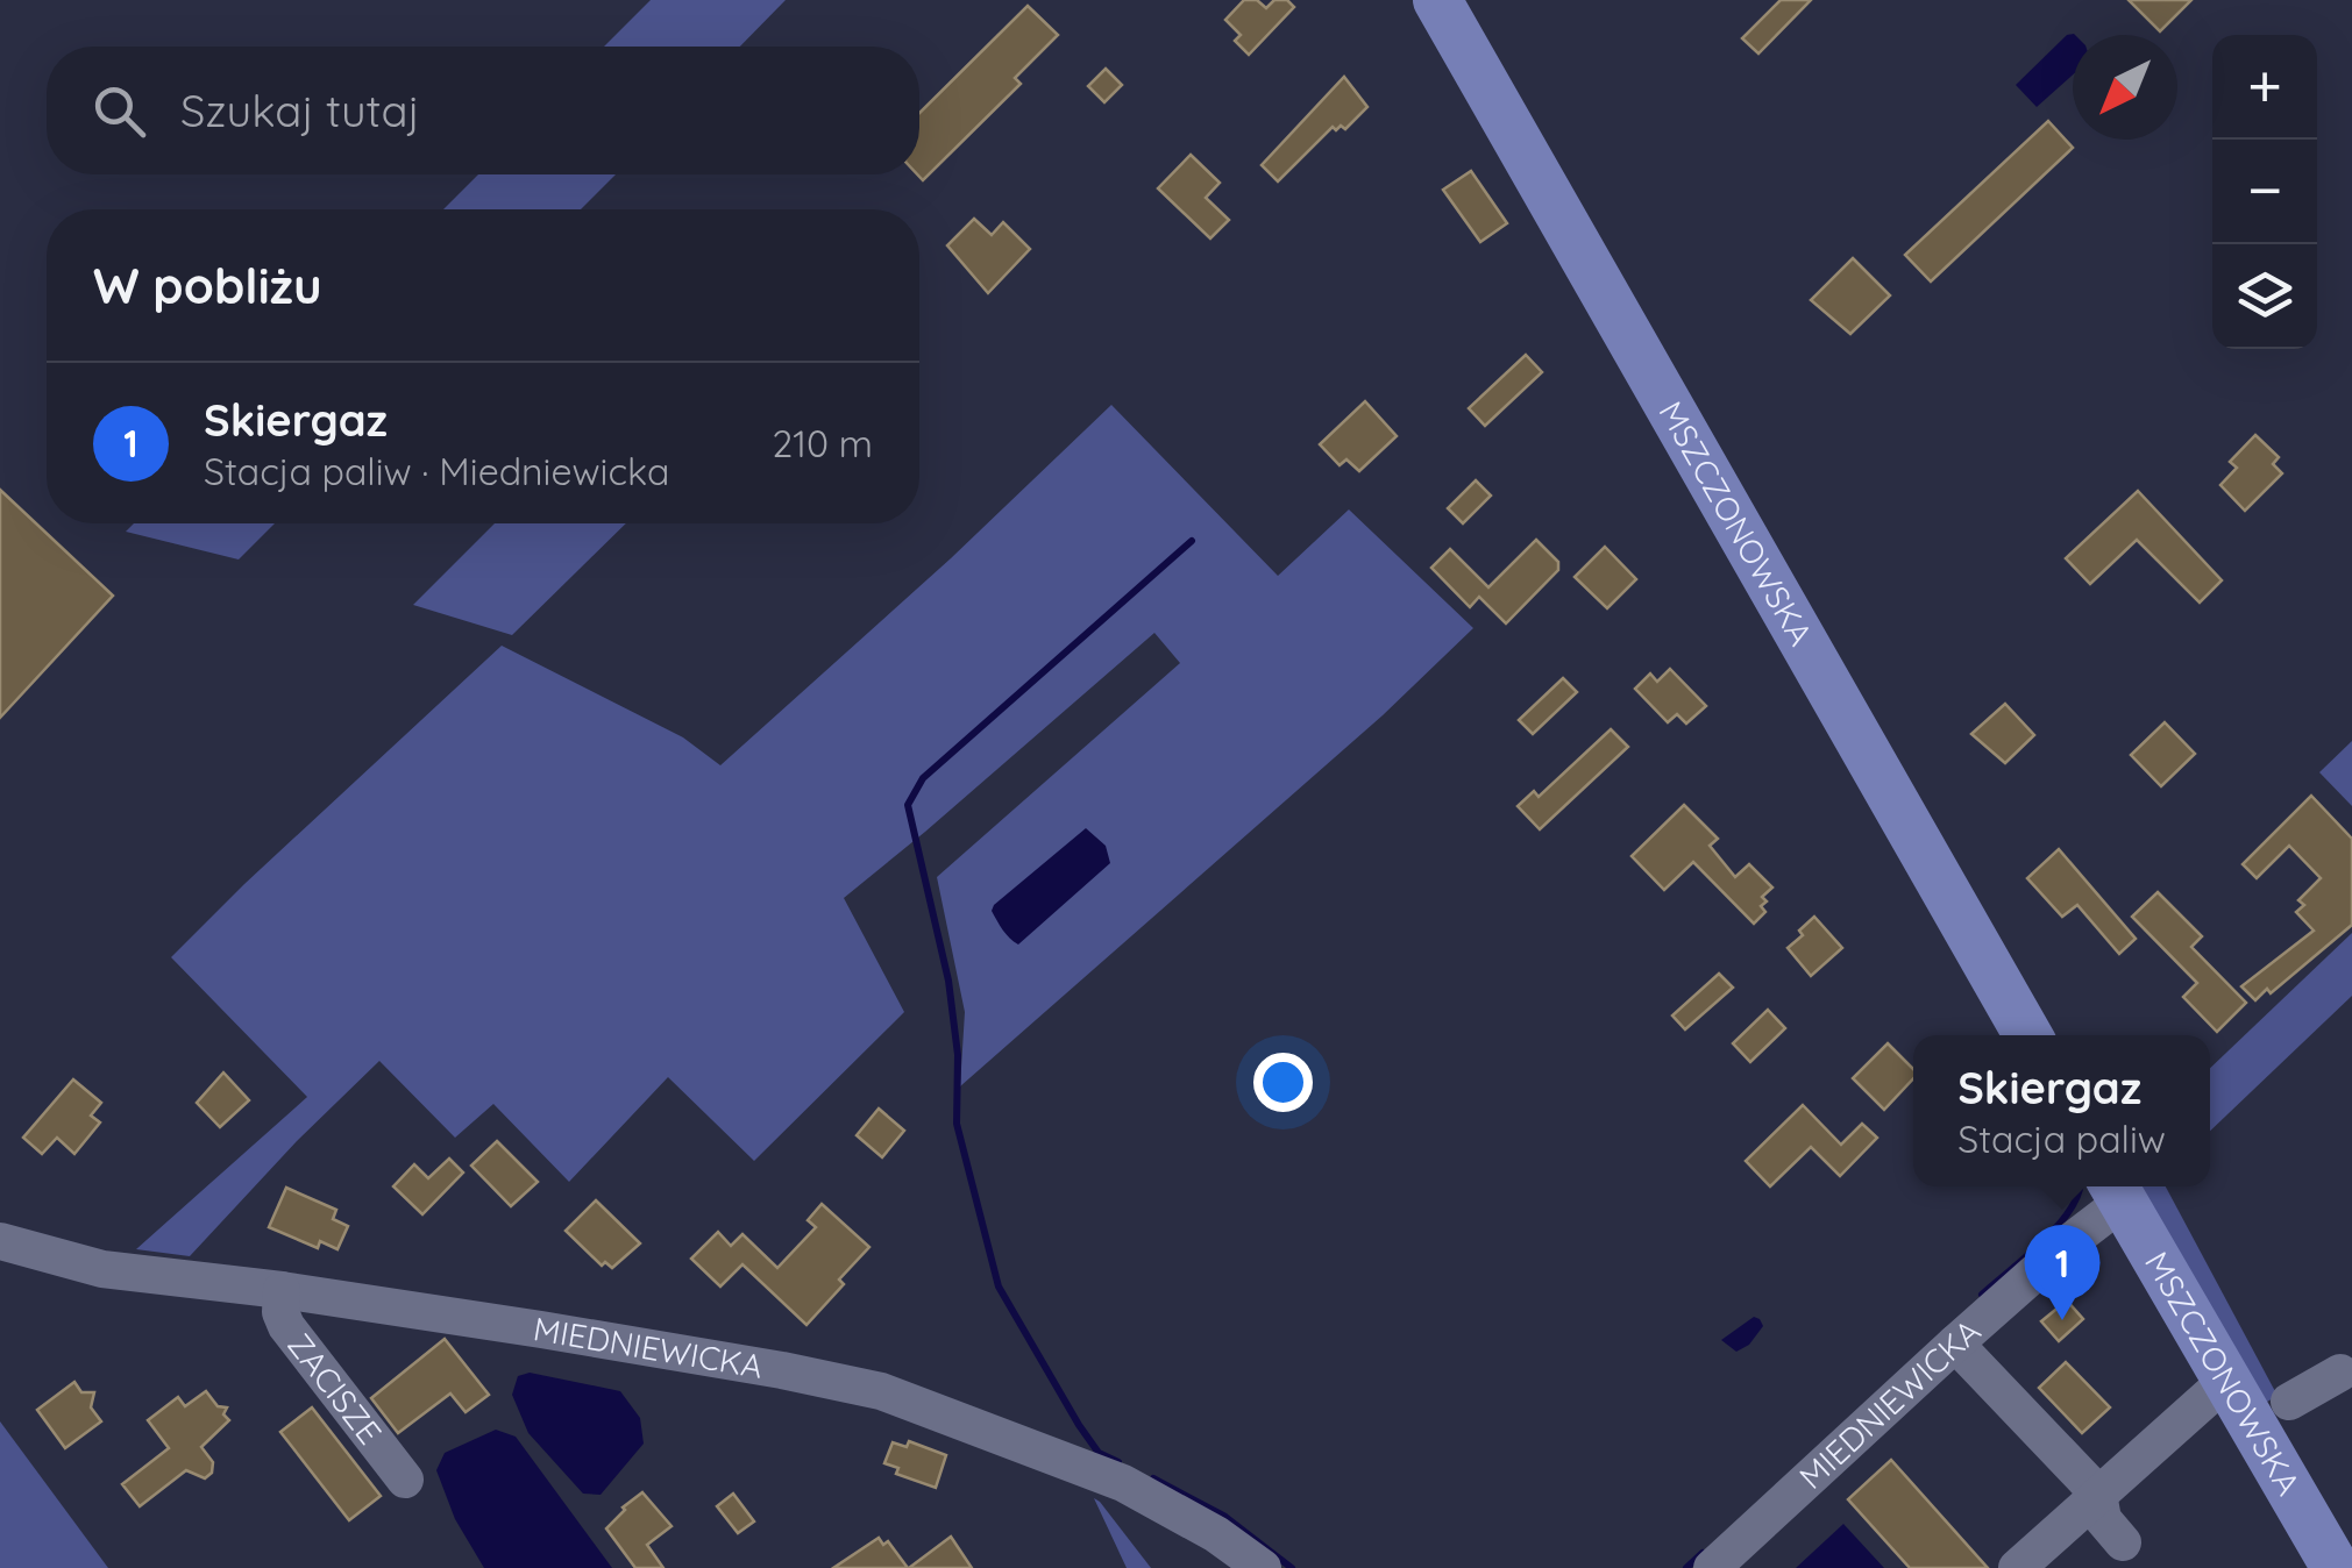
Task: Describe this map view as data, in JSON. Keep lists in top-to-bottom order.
{
  "streets": {
    "main road": ["MSZCZONOWSKA"],
    "street": ["MIEDNIEWICKA", "ZACISZE"]
  },
  "crossings": [
    ["MSZCZONOWSKA", "MIEDNIEWICKA"],
    ["MIEDNIEWICKA", "ZACISZE"]
  ],
  "north": "bottom left",
  "page": {
    "map_buttons": ["+", "−"],
    "search": "Szukaj tutaj",
    "heading": "W pobliżu",
    "list": [
      {
        "mark": "1",
        "name": "Skiergaz",
        "note": "Stacja paliw · Miedniewicka",
        "value": "210 m"
      }
    ],
    "popup": ["Skiergaz", "Stacja paliw"],
    "pins": "1"
  }
}
